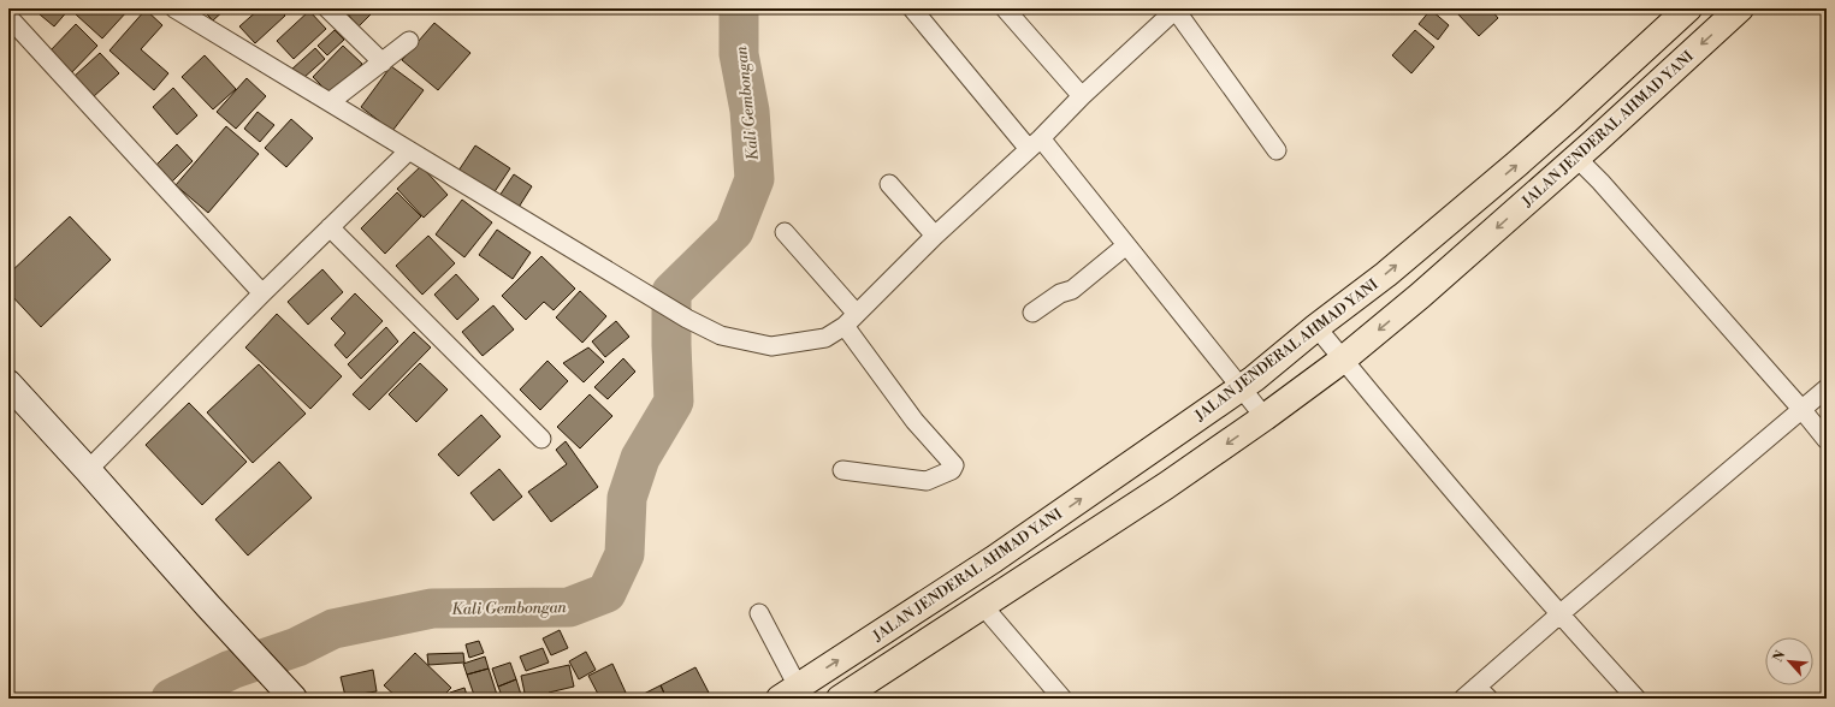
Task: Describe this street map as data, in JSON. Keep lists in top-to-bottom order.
{
  "streets": {
    "highway": ["JALAN JENDERAL AHMAD YANI"]
  },
  "water": ["Kali Gembongan"],
  "north": "top left"
}
